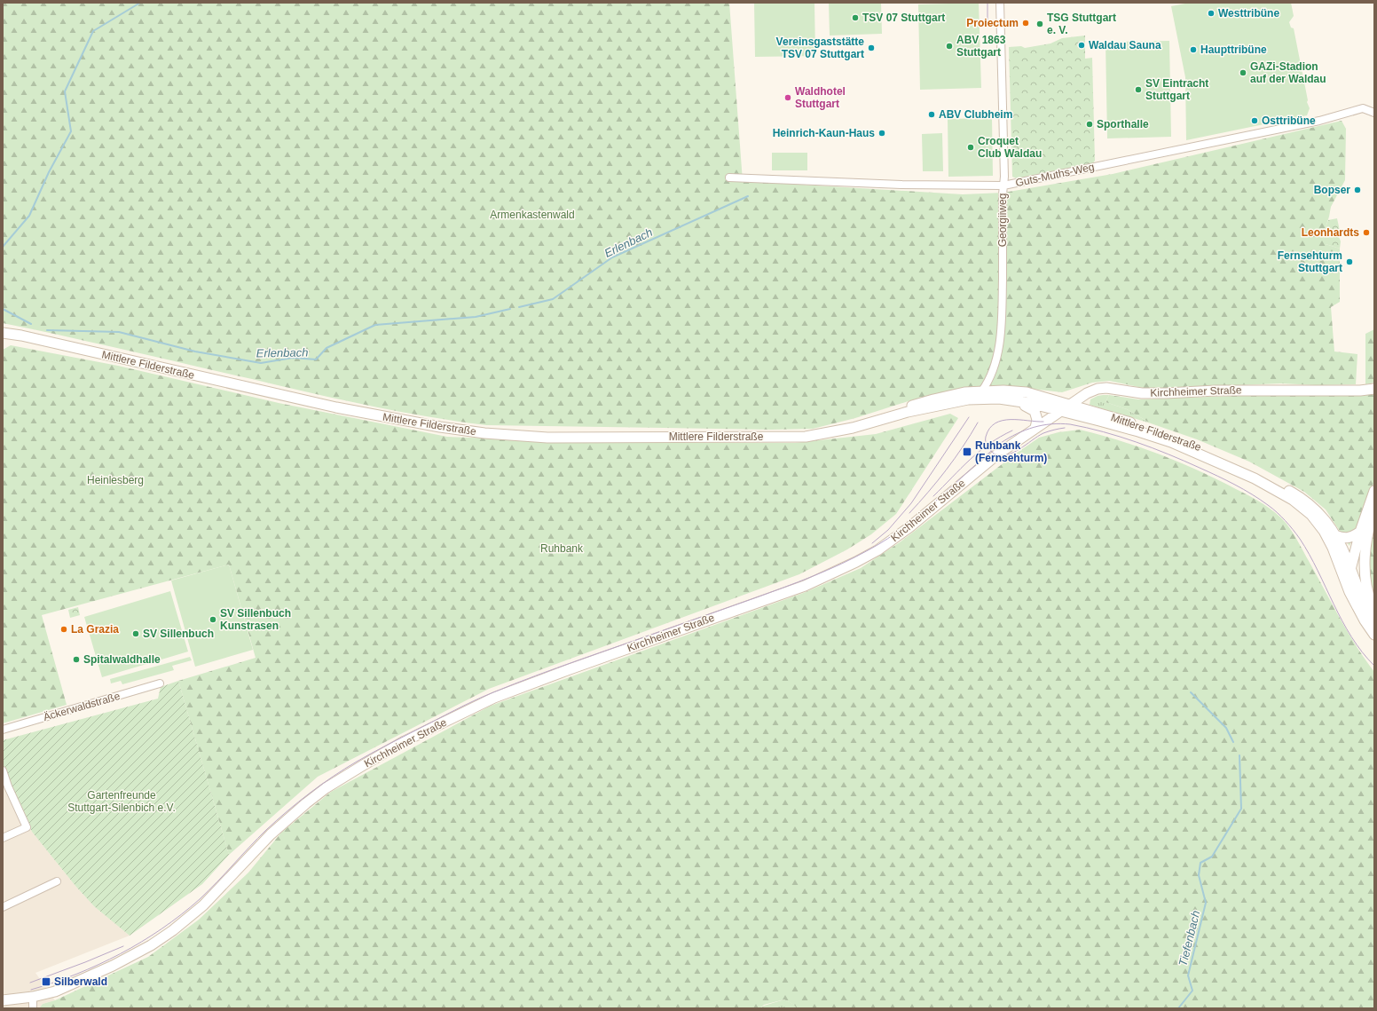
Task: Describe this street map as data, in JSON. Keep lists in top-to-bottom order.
{
  "streets": {
    "main road": ["Mittlere Filderstraße", "Kirchheimer Straße"],
    "street": ["Guts-Muths-Weg", "Georgiiweg", "Äckerwaldstraße"]
  },
  "crossings": [
    ["Guts-Muths-Weg", "Georgiiweg"],
    ["Georgiiweg", "Mittlere Filderstraße"],
    ["Mittlere Filderstraße", "Kirchheimer Straße"]
  ],
  "water": ["Erlenbach", "Tiefenbach"],
  "parks": [
    "Armenkastenwald",
    "Heinlesberg",
    "Ruhbank",
    "Gartenfreunde Stuttgart-Silenbich e.V."
  ],
  "places": {
    "other": [
      "Westtribüne",
      "TSV 07 Stuttgart",
      "Proiectum",
      "TSG Stuttgart e. V.",
      "Waldau Sauna",
      "ABV 1863 Stuttgart",
      "Vereinsgaststätte TSV 07 Stuttgart",
      "Haupttribüne",
      "GAZi-Stadion auf der Waldau",
      "SV Eintracht Stuttgart",
      "Waldhotel Stuttgart",
      "ABV Clubheim",
      "Osttribüne",
      "Sporthalle",
      "Heinrich-Kaun-Haus",
      "Croquet Club Waldau",
      "Bopser",
      "Leonhardts",
      "Fernsehturm Stuttgart",
      "SV Sillenbuch Kunstrasen",
      "La Grazia",
      "SV Sillenbuch",
      "Spitalwaldhalle"
    ],
    "transit": ["Ruhbank (Fernsehturm)", "Silberwald"]
  }
}
